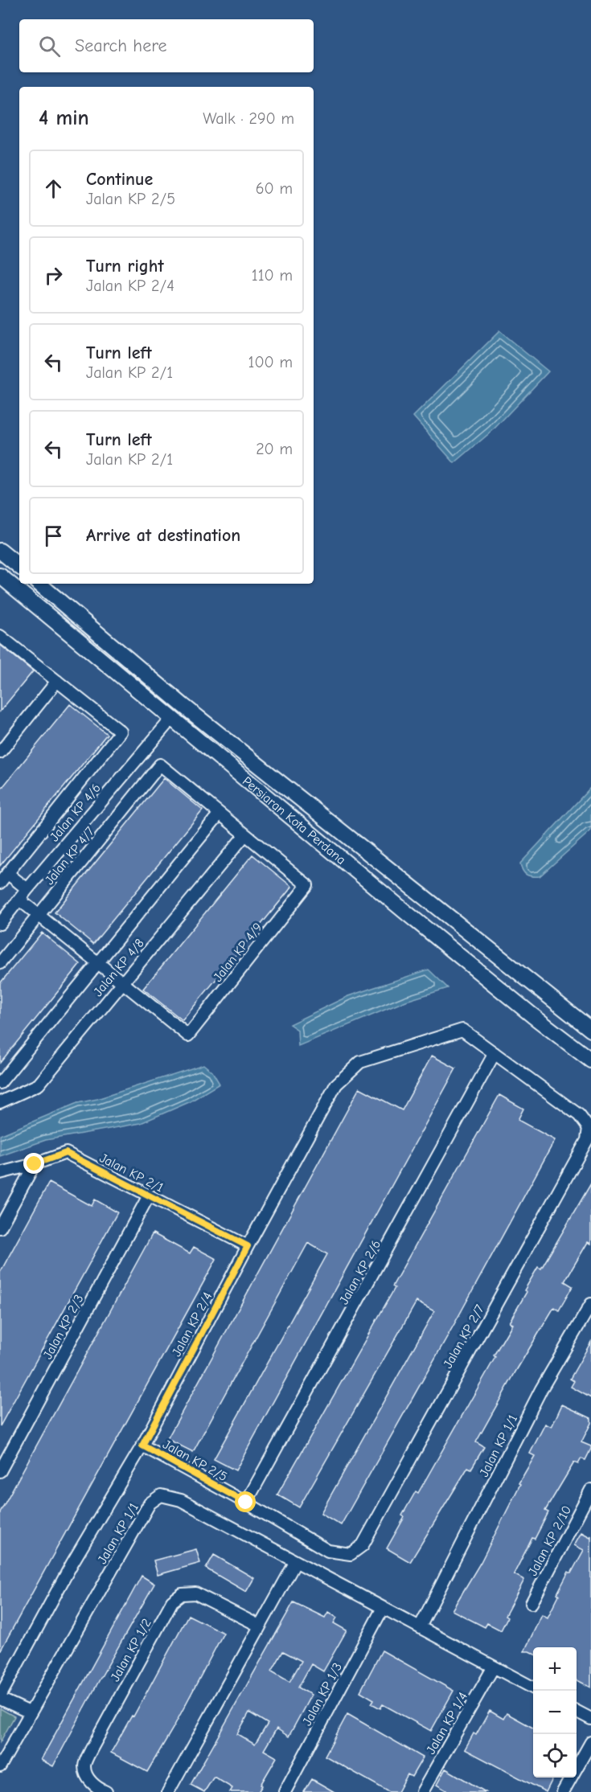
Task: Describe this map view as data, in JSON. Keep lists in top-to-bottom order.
{
  "streets": {
    "street": [
      "Jalan KP 4/6",
      "Persiaran Kota Perdana",
      "Jalan KP 4/7",
      "Jalan KP 4/9",
      "Jalan KP 4/8",
      "Jalan KP 2/1",
      "Jalan KP 2/6",
      "Jalan KP 2/4",
      "Jalan KP 2/3",
      "Jalan KP 2/7",
      "Jalan KP 1/1",
      "Jalan KP 2/5",
      "Jalan KP 2/10",
      "Jalan KP 1/2",
      "Jalan KP 1/3",
      "Jalan KP 1/4"
    ]
  },
  "crossings": [
    ["Jalan KP 4/6", "Persiaran Kota Perdana"],
    ["Jalan KP 4/7", "Jalan KP 4/8"],
    ["Jalan KP 4/9", "Jalan KP 4/8"],
    ["Jalan KP 2/1", "Jalan KP 2/4"],
    ["Jalan KP 2/1", "Jalan KP 2/3"],
    ["Jalan KP 2/6", "Jalan KP 2/4"],
    ["Jalan KP 2/6", "Jalan KP 2/7"],
    ["Jalan KP 2/6", "Jalan KP 2/5"],
    ["Jalan KP 2/4", "Jalan KP 2/7"],
    ["Jalan KP 2/4", "Jalan KP 2/5"],
    ["Jalan KP 2/7", "Jalan KP 2/5"],
    ["Jalan KP 1/1", "Jalan KP 1/3"],
    ["Jalan KP 1/1", "Jalan KP 1/4"]
  ],
  "page": {
    "search": "Search here",
    "heading": ["4 min", "Walk · 290 m"],
    "list": [
      ["Continue", "Jalan KP 2/5", "60 m"],
      ["Turn right", "Jalan KP 2/4", "110 m"],
      ["Turn left", "Jalan KP 2/1", "100 m"],
      ["Turn left", "Jalan KP 2/1", "20 m"],
      "Arrive at destination"
    ],
    "map_buttons": ["+", "−"]
  }
}
